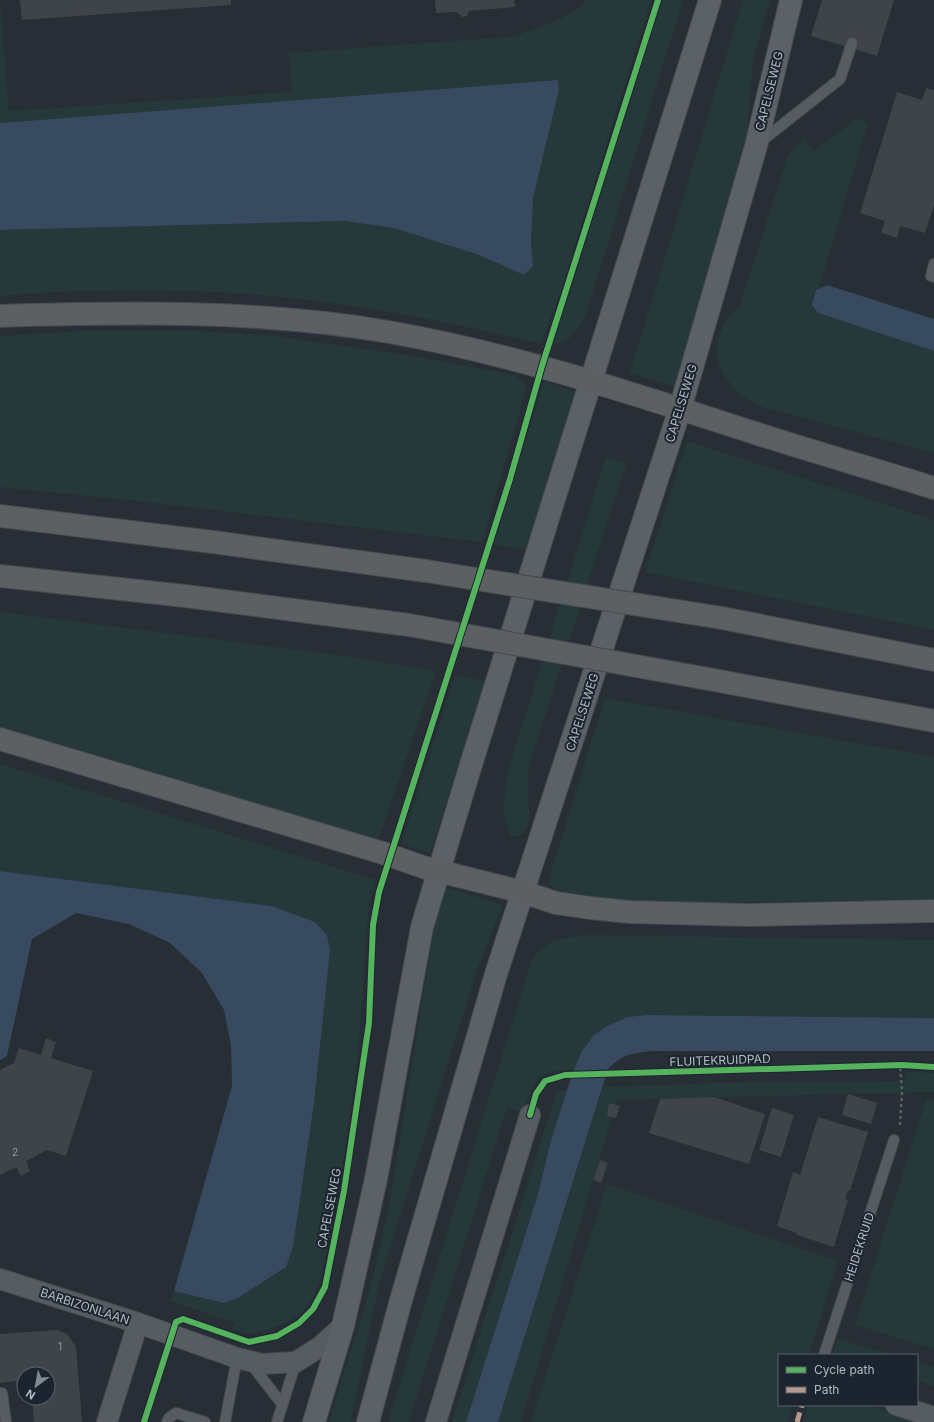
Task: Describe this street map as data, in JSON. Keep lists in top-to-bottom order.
{
  "streets": {
    "main road": ["CAPELSEWEG"],
    "street": ["BARBIZONLAAN"],
    "lane": ["HEIDEKRUID"],
    "cycle path": ["FLUITEKRUIDPAD"]
  },
  "house_numbers": ["2", "1"],
  "legend": ["Cycle path", "Path"],
  "north": "bottom left"
}
